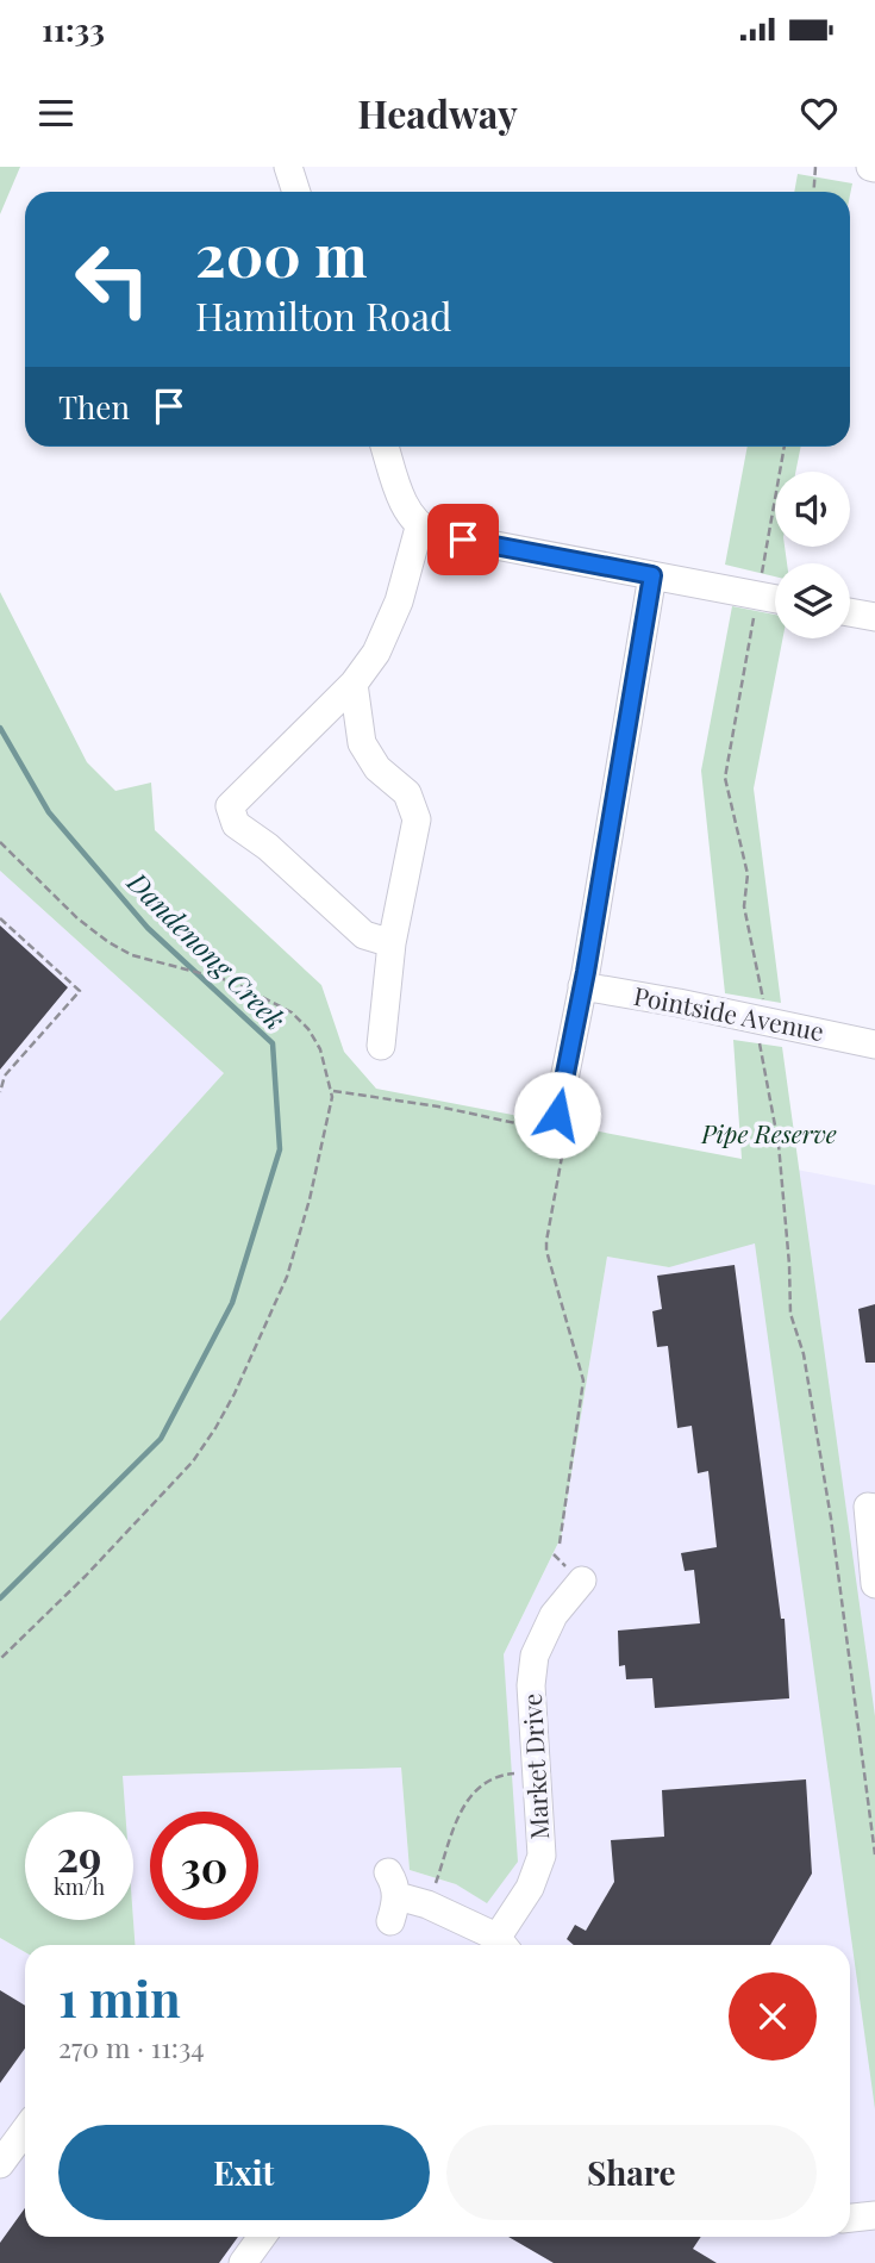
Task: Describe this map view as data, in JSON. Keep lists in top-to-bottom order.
{
  "streets": {
    "street": ["Pointside Avenue", "Market Drive"]
  },
  "water": ["Dandenong Creek"],
  "parks": ["Pipe Reserve"],
  "page": {
    "status": "11:33",
    "header": "Headway",
    "turn": ["200 m", "Hamilton Road"],
    "then": "Then",
    "speed": "29 km/h",
    "limit": "30",
    "heading": ["1 min", "270 m · 11:34"],
    "buttons": ["Exit", "Share"]
  }
}
